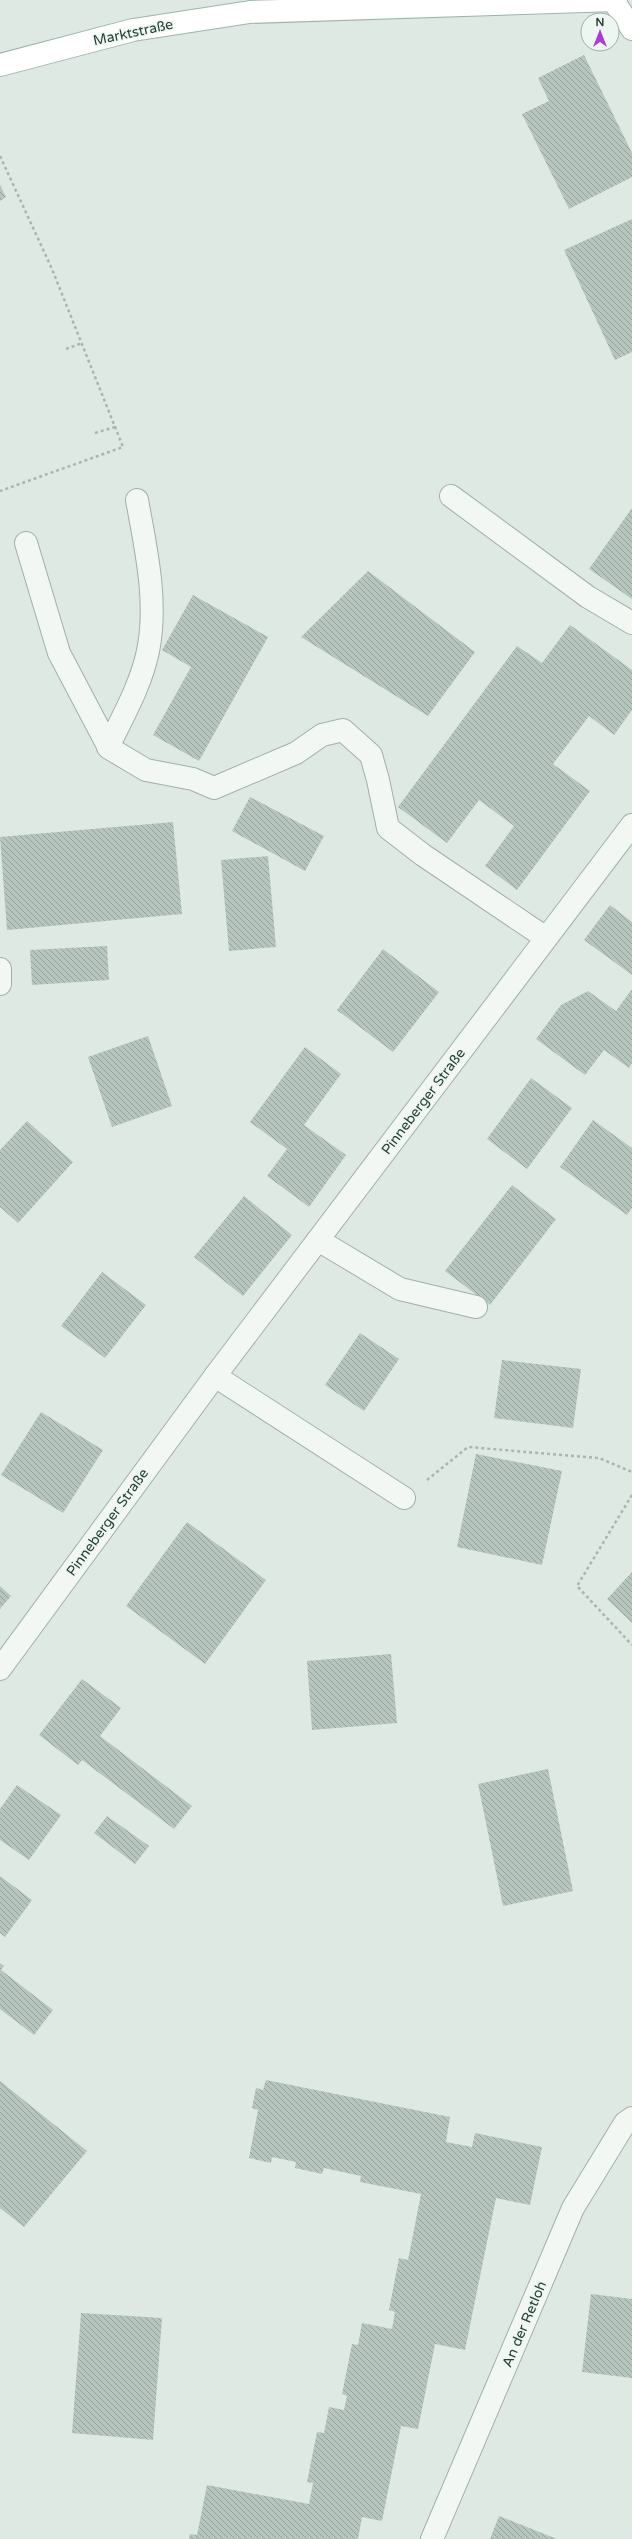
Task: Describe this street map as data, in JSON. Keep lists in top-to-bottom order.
{
  "streets": {
    "main road": ["Marktstraße"],
    "street": ["Pinneberger Straße", "An der Retloh"]
  },
  "north": "top"
}
